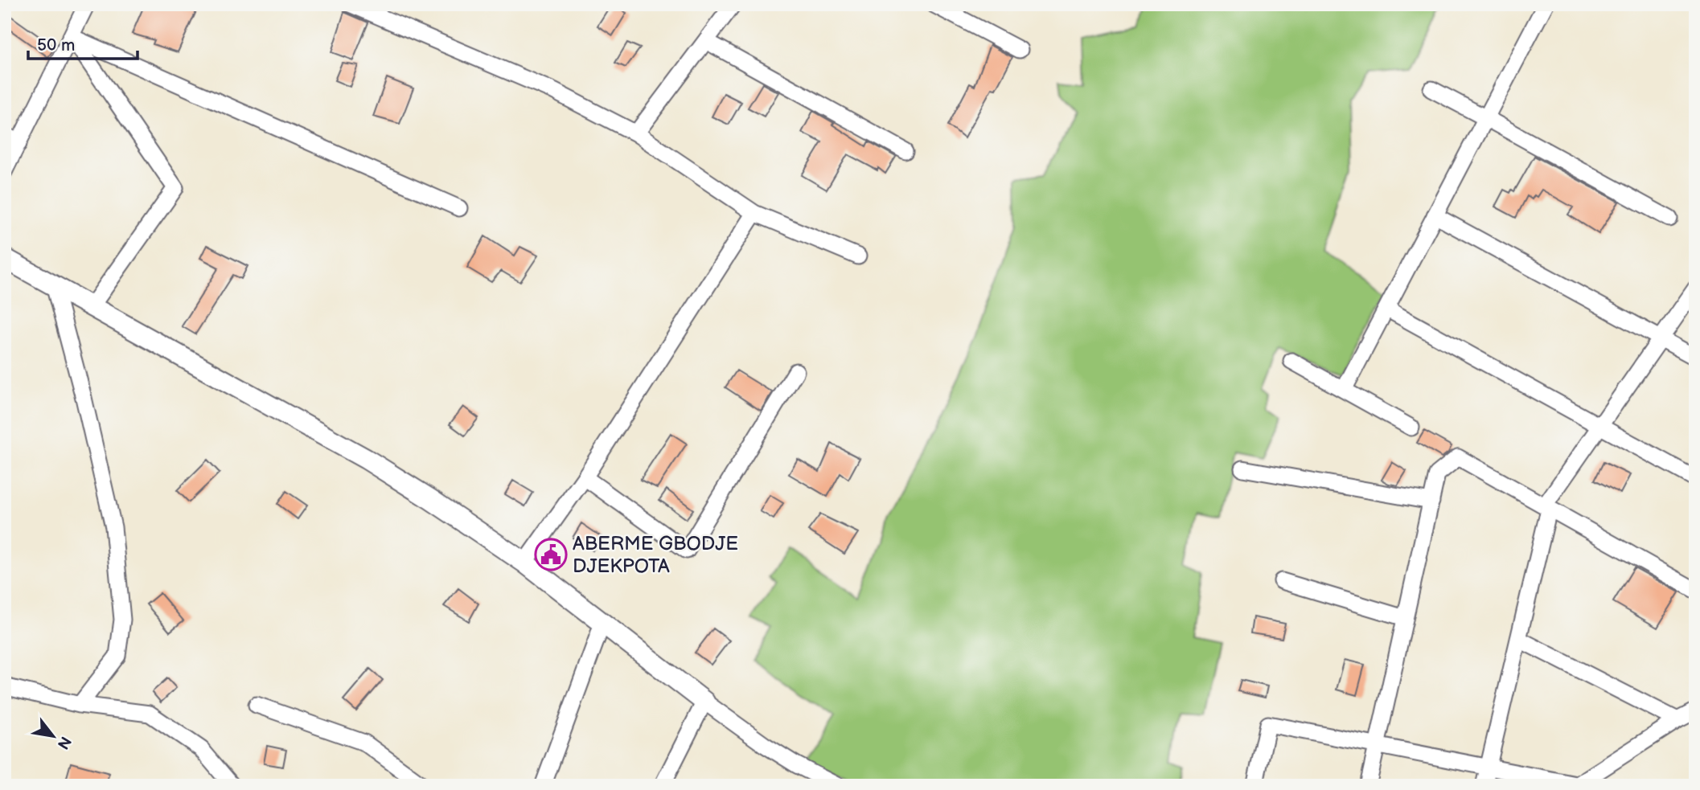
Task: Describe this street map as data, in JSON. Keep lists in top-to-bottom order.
{
  "places": {
    "public building": ["ABERME GBODJE DJEKPOTA"]
  },
  "scale_bar": "50 m",
  "north": "bottom right"
}
